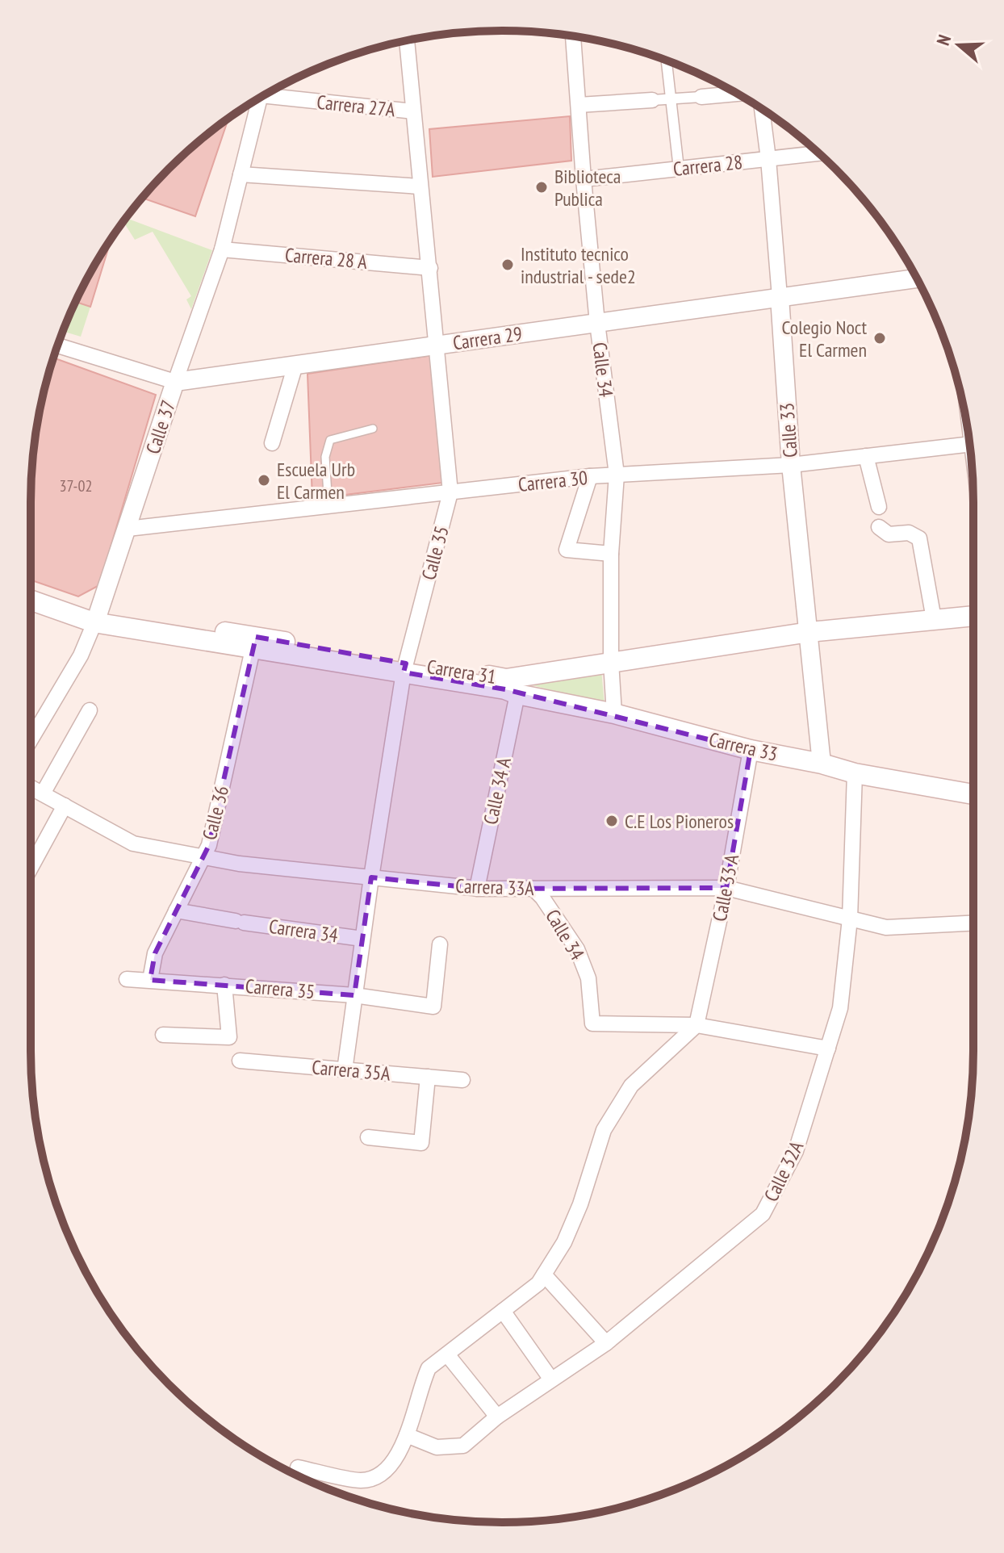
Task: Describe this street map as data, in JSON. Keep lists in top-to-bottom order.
{
  "streets": {
    "main road": ["Carrera 31", "Carrera 33"],
    "street": [
      "Carrera 27A",
      "Carrera 28",
      "Carrera 28 A",
      "Carrera 29",
      "Calle 34",
      "Calle 37",
      "Calle 33",
      "Carrera 30",
      "Calle 35",
      "Calle 34 A",
      "Calle 36",
      "Carrera 33A",
      "Calle 33 A",
      "Carrera 34",
      "Carrera 35",
      "Carrera 35A",
      "Calle 32A"
    ]
  },
  "crossings": [
    ["Carrera 27A", "Calle 35"],
    ["Carrera 28", "Calle 34"],
    ["Carrera 28", "Calle 33"],
    ["Carrera 28 A", "Calle 37"],
    ["Carrera 28 A", "Calle 35"],
    ["Carrera 29", "Calle 34"],
    ["Carrera 29", "Calle 37"],
    ["Carrera 29", "Calle 33"],
    ["Carrera 29", "Calle 35"],
    ["Calle 34", "Carrera 30"],
    ["Calle 34", "Carrera 31"],
    ["Calle 34", "Carrera 33"],
    ["Calle 34", "Carrera 33A"],
    ["Calle 34", "Calle 33 A"],
    ["Calle 37", "Carrera 30"],
    ["Calle 37", "Carrera 31"],
    ["Calle 33", "Carrera 30"],
    ["Calle 33", "Carrera 31"],
    ["Calle 33", "Carrera 33"],
    ["Carrera 30", "Calle 35"],
    ["Calle 35", "Carrera 31"],
    ["Calle 35", "Carrera 33A"],
    ["Calle 35", "Carrera 34"],
    ["Calle 35", "Carrera 35"],
    ["Calle 35", "Carrera 35A"],
    ["Carrera 31", "Carrera 33"],
    ["Carrera 31", "Calle 34 A"],
    ["Carrera 31", "Calle 36"],
    ["Carrera 33", "Calle 34 A"],
    ["Carrera 33", "Calle 33 A"],
    ["Carrera 33", "Calle 32A"],
    ["Calle 34 A", "Carrera 33A"],
    ["Calle 36", "Carrera 33A"],
    ["Calle 36", "Carrera 34"],
    ["Calle 36", "Carrera 35"],
    ["Carrera 33A", "Calle 33 A"],
    ["Carrera 33A", "Calle 32A"]
  ],
  "places": [
    "Biblioteca Publica",
    "Instituto tecnico industrial - sede2",
    "Colegio Noct El Carmen",
    "Escuela Urb El Carmen",
    "C.E Los Pioneros"
  ],
  "house_numbers": ["37-02"],
  "north": "left"
}
